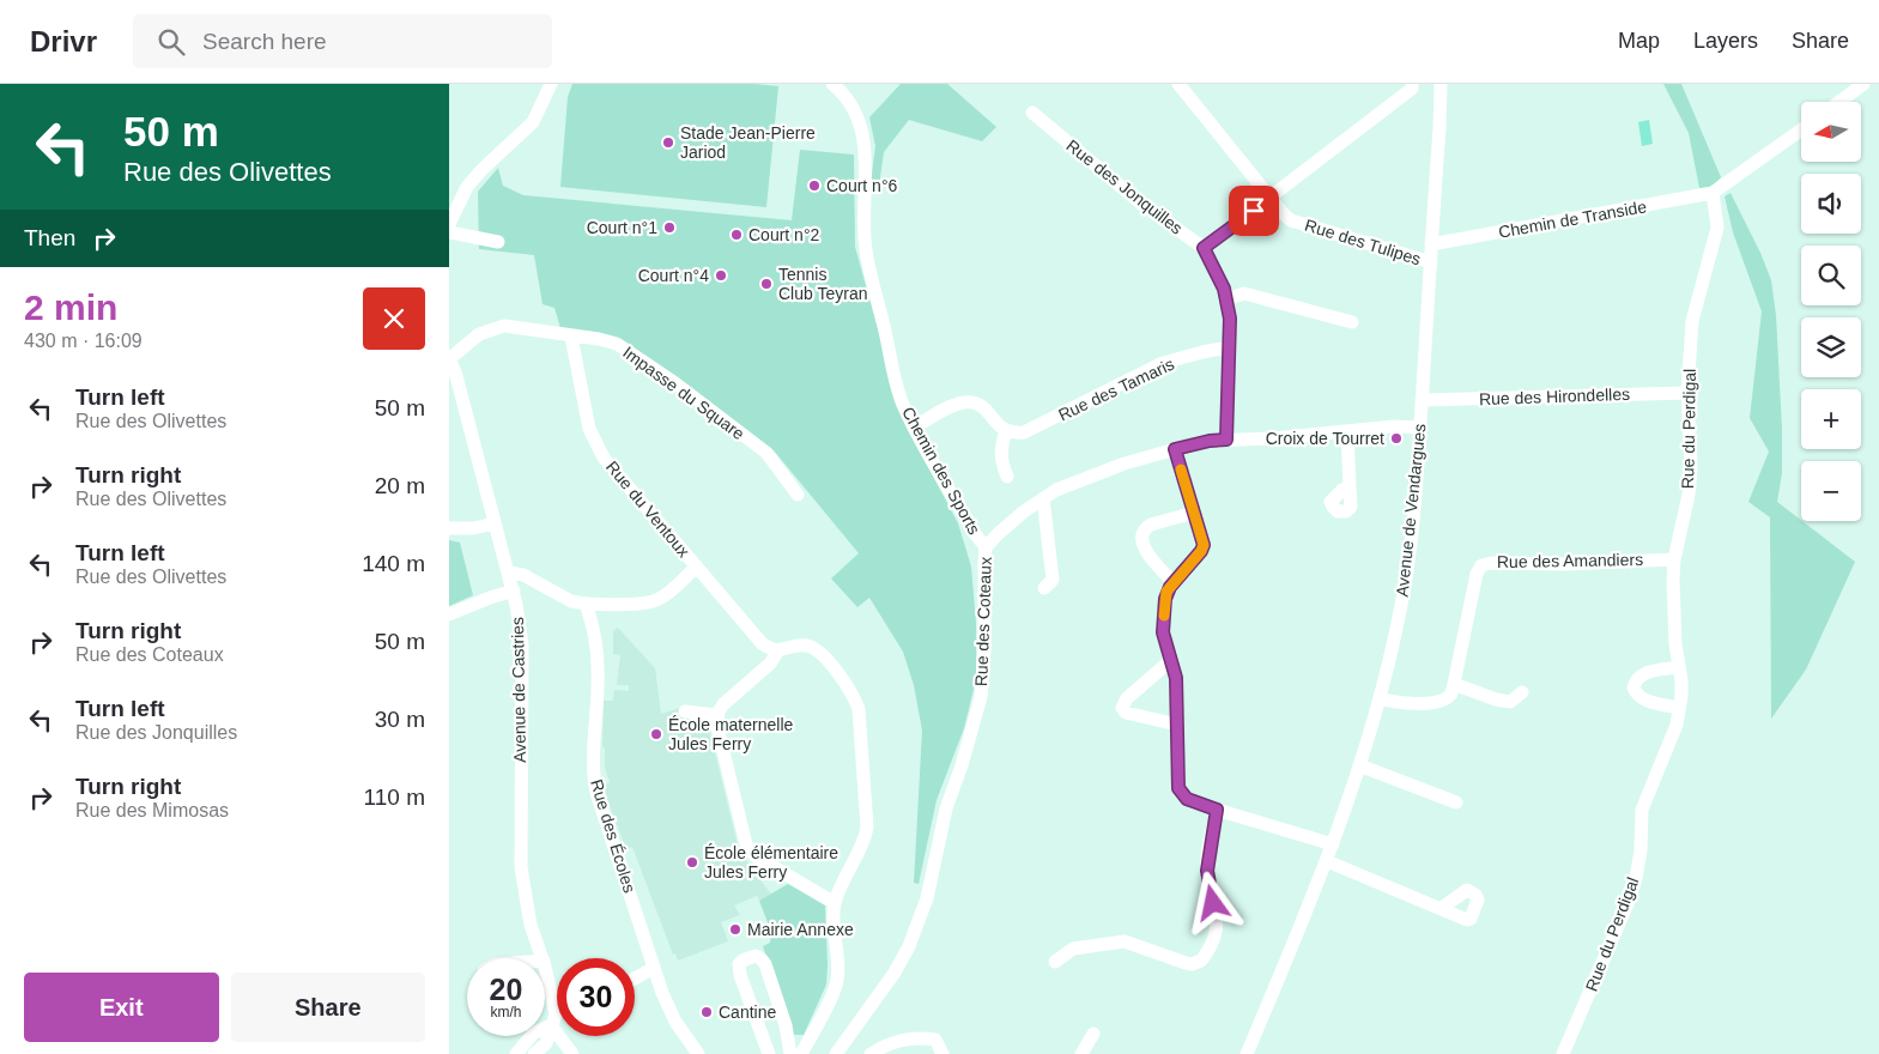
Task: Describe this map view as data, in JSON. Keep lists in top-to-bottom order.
{
  "streets": {
    "street": [
      "Rue des Jonquilles",
      "Chemin de Transide",
      "Rue des Tulipes",
      "Rue des Tamaris",
      "Impasse du Square",
      "Rue des Hirondelles",
      "Rue du Perdigal",
      "Chemin des Sports",
      "Rue du Ventoux",
      "Avenue de Vendargues",
      "Rue des Amandiers",
      "Rue des Coteaux",
      "Avenue de Castries",
      "Rue des Écoles"
    ]
  },
  "crossings": [
    ["Rue des Jonquilles", "Rue des Tamaris"],
    ["Rue des Jonquilles", "Rue des Coteaux"],
    ["Chemin de Transide", "Rue du Perdigal"],
    ["Chemin de Transide", "Avenue de Vendargues"],
    ["Rue des Tulipes", "Avenue de Vendargues"],
    ["Impasse du Square", "Rue du Ventoux"],
    ["Impasse du Square", "Avenue de Castries"],
    ["Rue des Hirondelles", "Rue du Perdigal"],
    ["Rue des Hirondelles", "Avenue de Vendargues"],
    ["Rue du Perdigal", "Rue des Amandiers"],
    ["Chemin des Sports", "Rue des Coteaux"],
    ["Avenue de Vendargues", "Rue des Coteaux"]
  ],
  "places": [
    "Stade Jean-Pierre Jariod",
    "Court n°6",
    "Court n°1",
    "Court n°2",
    "Court n°4",
    "Tennis Club Teyran",
    "Croix de Tourret",
    "École maternelle Jules Ferry",
    "École élémentaire Jules Ferry",
    "Mairie Annexe",
    "Cantine"
  ],
  "north": "left",
  "page": {
    "header": "Drivr",
    "search": "Search here",
    "nav": ["Map", "Layers", "Share"],
    "turn": ["50 m", "Rue des Olivettes"],
    "map_buttons": ["+", "−"],
    "then": "Then",
    "heading": ["2 min", "430 m · 16:09"],
    "list": [
      {
        "name": "Turn left",
        "note": "Rue des Olivettes",
        "value": "50 m"
      },
      {
        "name": "Turn right",
        "note": "Rue des Olivettes",
        "value": "20 m"
      },
      {
        "name": "Turn left",
        "note": "Rue des Olivettes",
        "value": "140 m"
      },
      {
        "name": "Turn right",
        "note": "Rue des Coteaux",
        "value": "50 m"
      },
      {
        "name": "Turn left",
        "note": "Rue des Jonquilles",
        "value": "30 m"
      },
      {
        "name": "Turn right",
        "note": "Rue des Mimosas",
        "value": "110 m"
      }
    ],
    "speed": "20 km/h",
    "limit": "30",
    "buttons": ["Exit", "Share"]
  }
}
